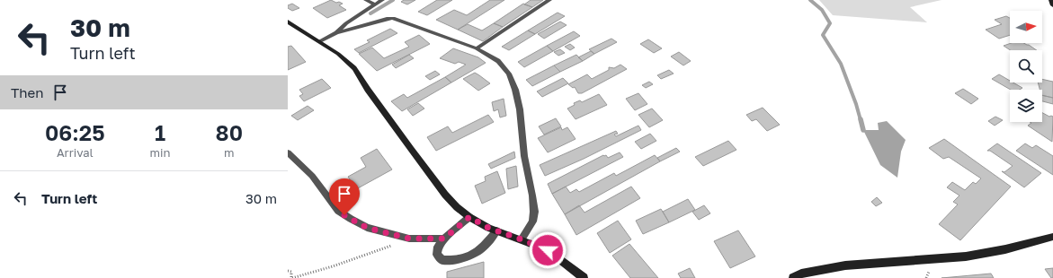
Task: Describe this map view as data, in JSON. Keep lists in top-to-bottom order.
{
  "north": "right",
  "page": {
    "turn": ["30 m", "Turn left"],
    "then": "Then",
    "eta": [
      "06:25",
      "Arrival",
      "1",
      "min",
      "80",
      "m"
    ],
    "list": [
      {
        "name": "Turn left",
        "value": "30 m"
      }
    ]
  }
}
